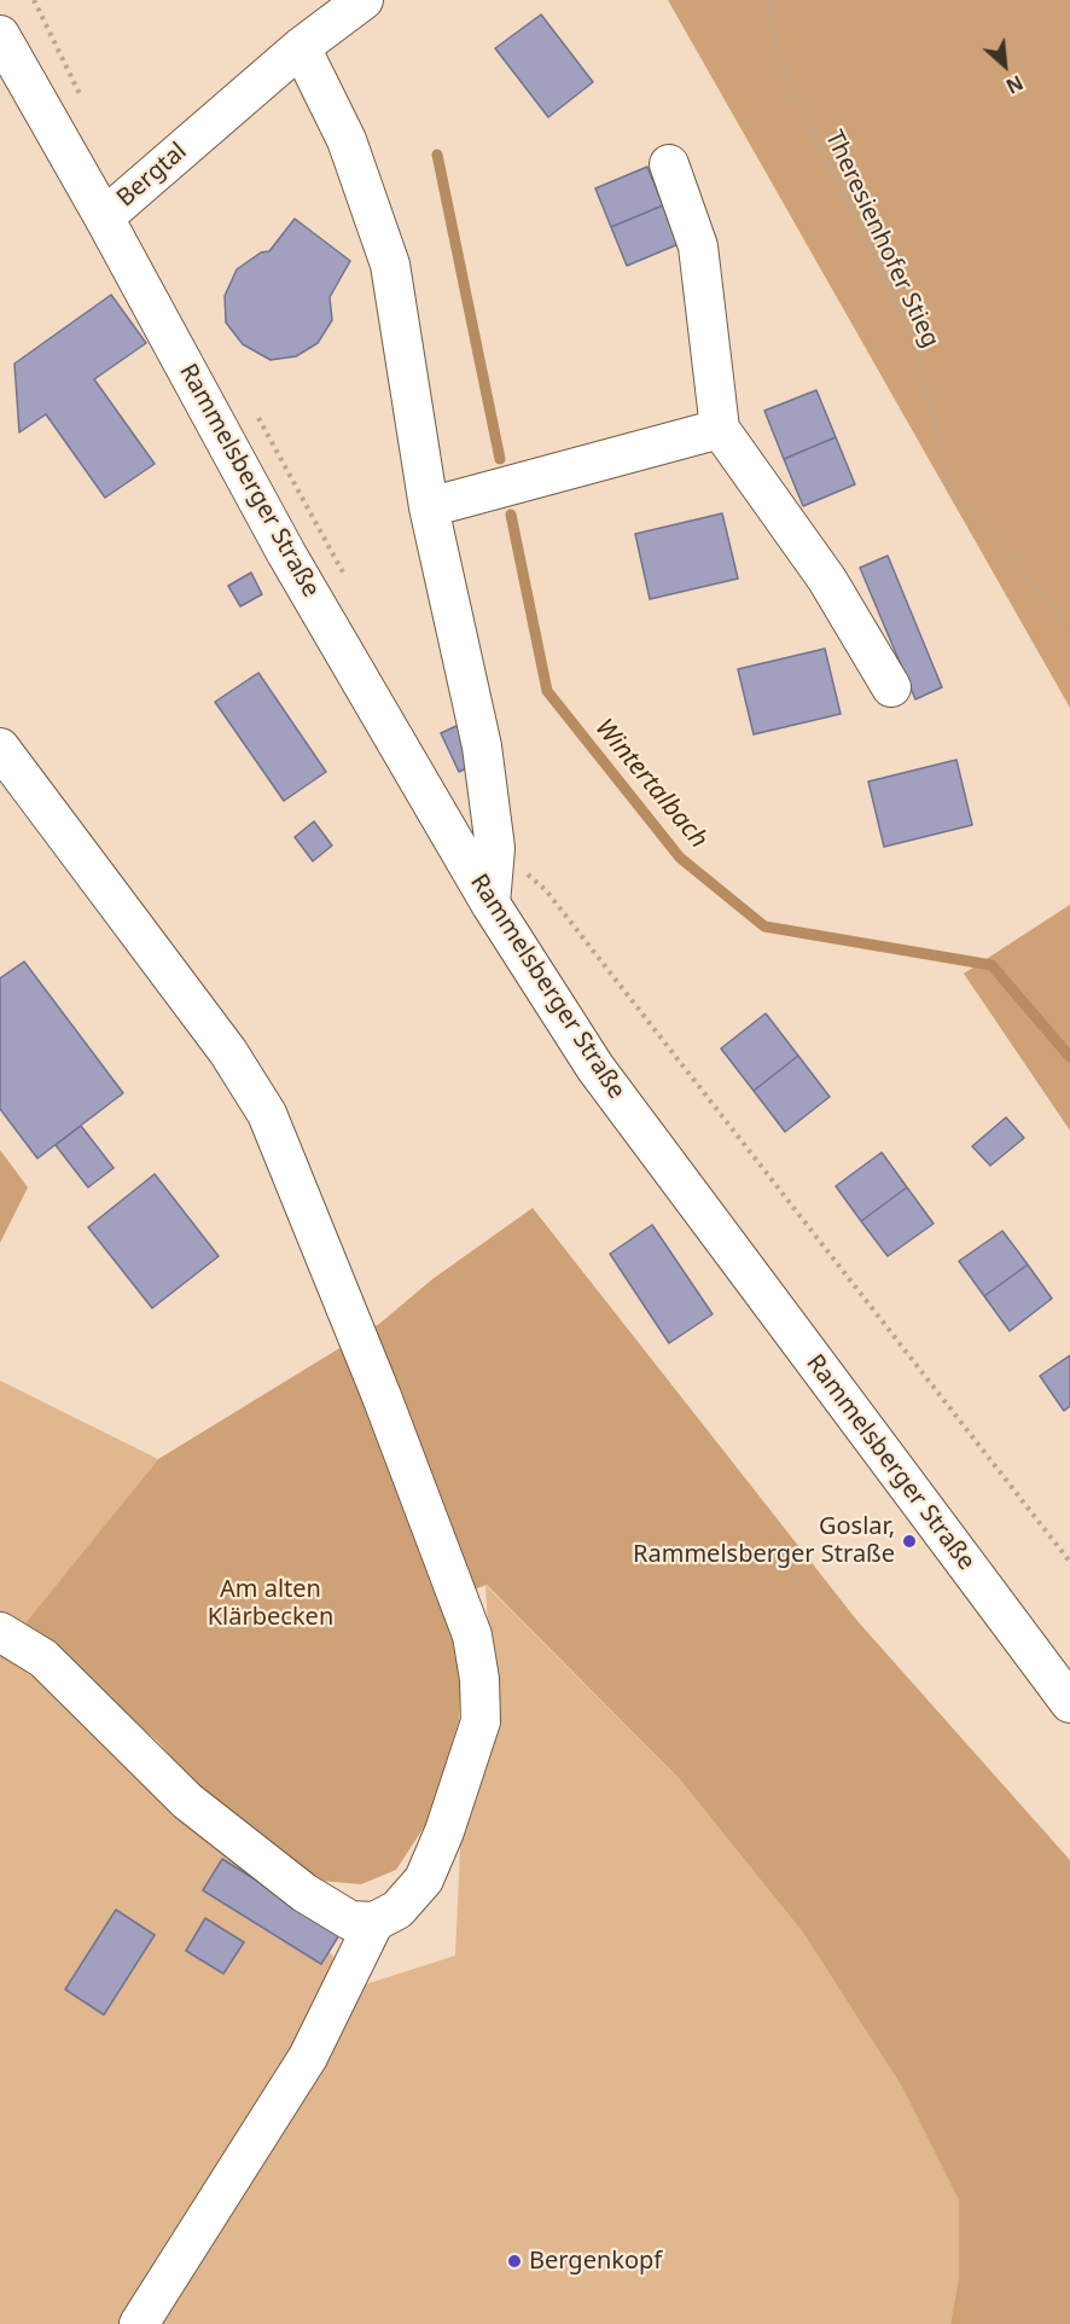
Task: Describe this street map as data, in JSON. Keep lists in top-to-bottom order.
{
  "streets": {
    "street": ["Bergtal", "Rammelsberger Straße"],
    "path": ["Theresienhofer Stieg"]
  },
  "crossings": [
    ["Bergtal", "Rammelsberger Straße"]
  ],
  "water": ["Wintertalbach"],
  "parks": ["Am alten Klärbecken"],
  "places": ["Goslar, Rammelsberger Straße", "Bergenkopf"],
  "north": "bottom right"
}
